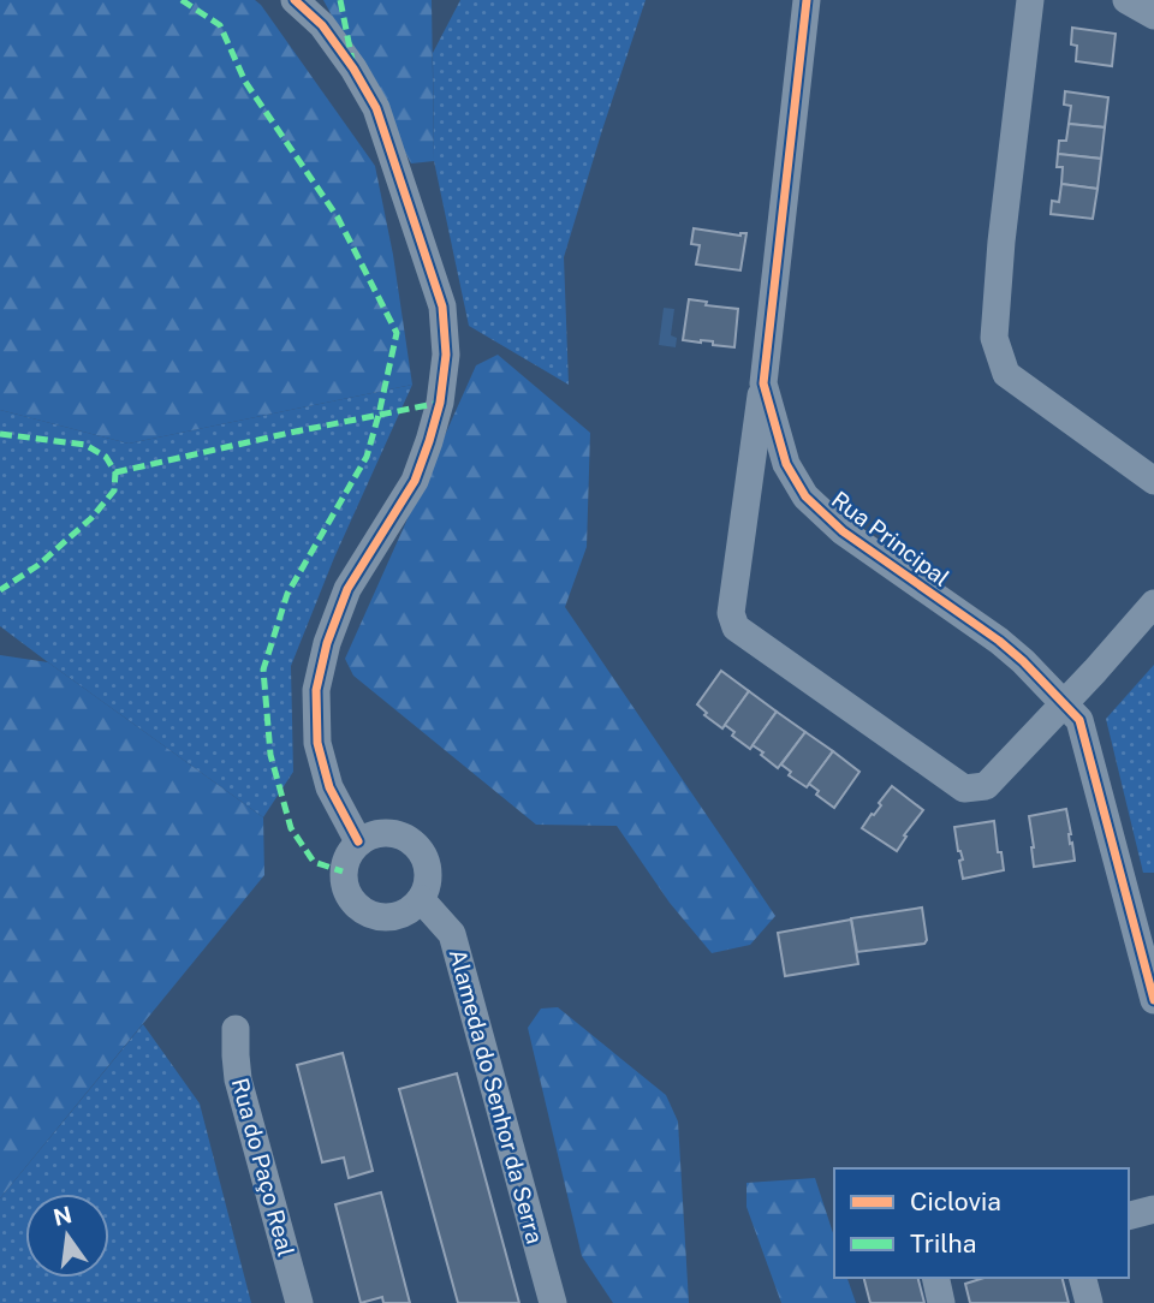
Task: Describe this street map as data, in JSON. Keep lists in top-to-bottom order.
{
  "streets": {
    "street": ["Rua Principal", "Alameda do Senhor da Serra", "Rua do Paço Real"]
  },
  "legend": ["Ciclovia", "Trilha"],
  "north": "top"
}
